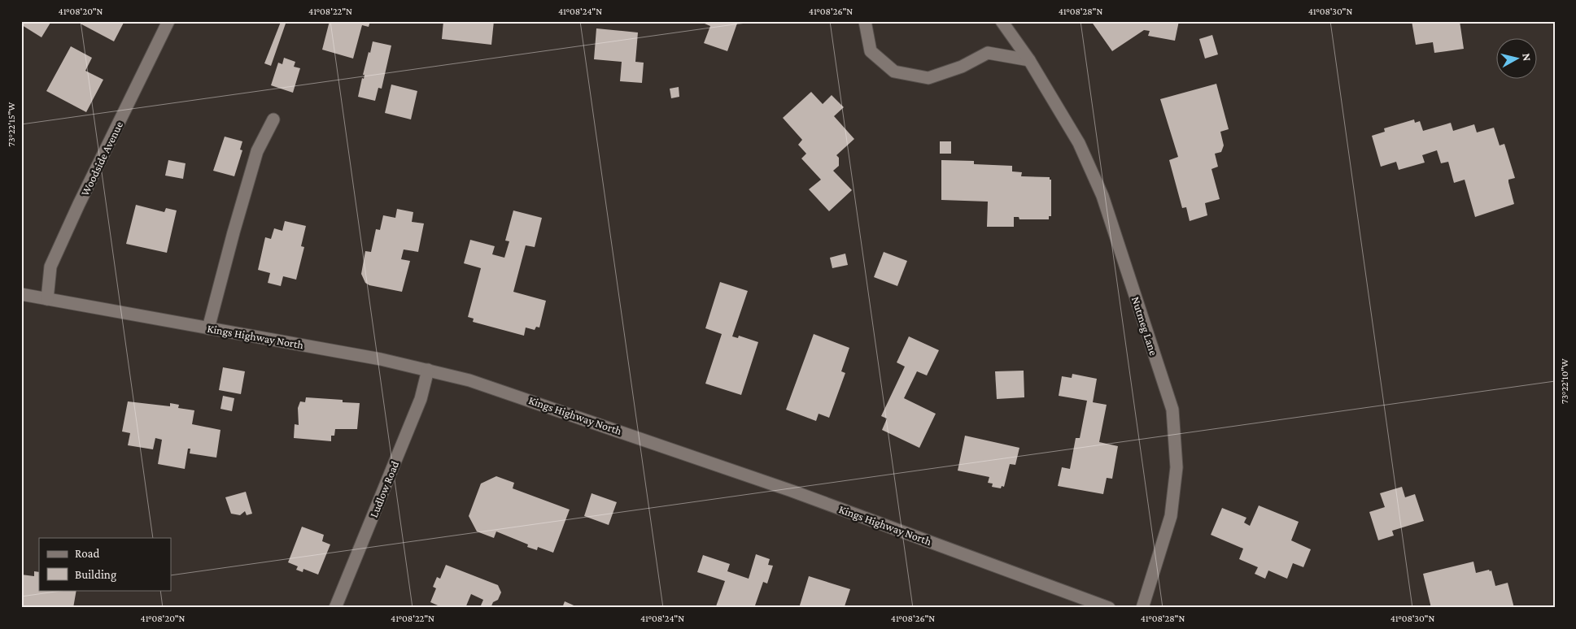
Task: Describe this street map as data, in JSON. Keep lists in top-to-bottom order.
{
  "streets": {
    "street": [
      "Woodside Avenue",
      "Nutmeg Lane",
      "Kings Highway North",
      "Ludlow Road"
    ]
  },
  "crossings": [
    ["Woodside Avenue", "Kings Highway North"],
    ["Kings Highway North", "Ludlow Road"]
  ],
  "legend": ["Road", "Building"],
  "north": "right",
  "coordinates": [
    "41°08'20\"N",
    "41°08'22\"N",
    "41°08'24\"N",
    "41°08'26\"N",
    "41°08'28\"N",
    "41°08'30\"N",
    "73°22'15\"W",
    "73°22'10\"W"
  ]
}
